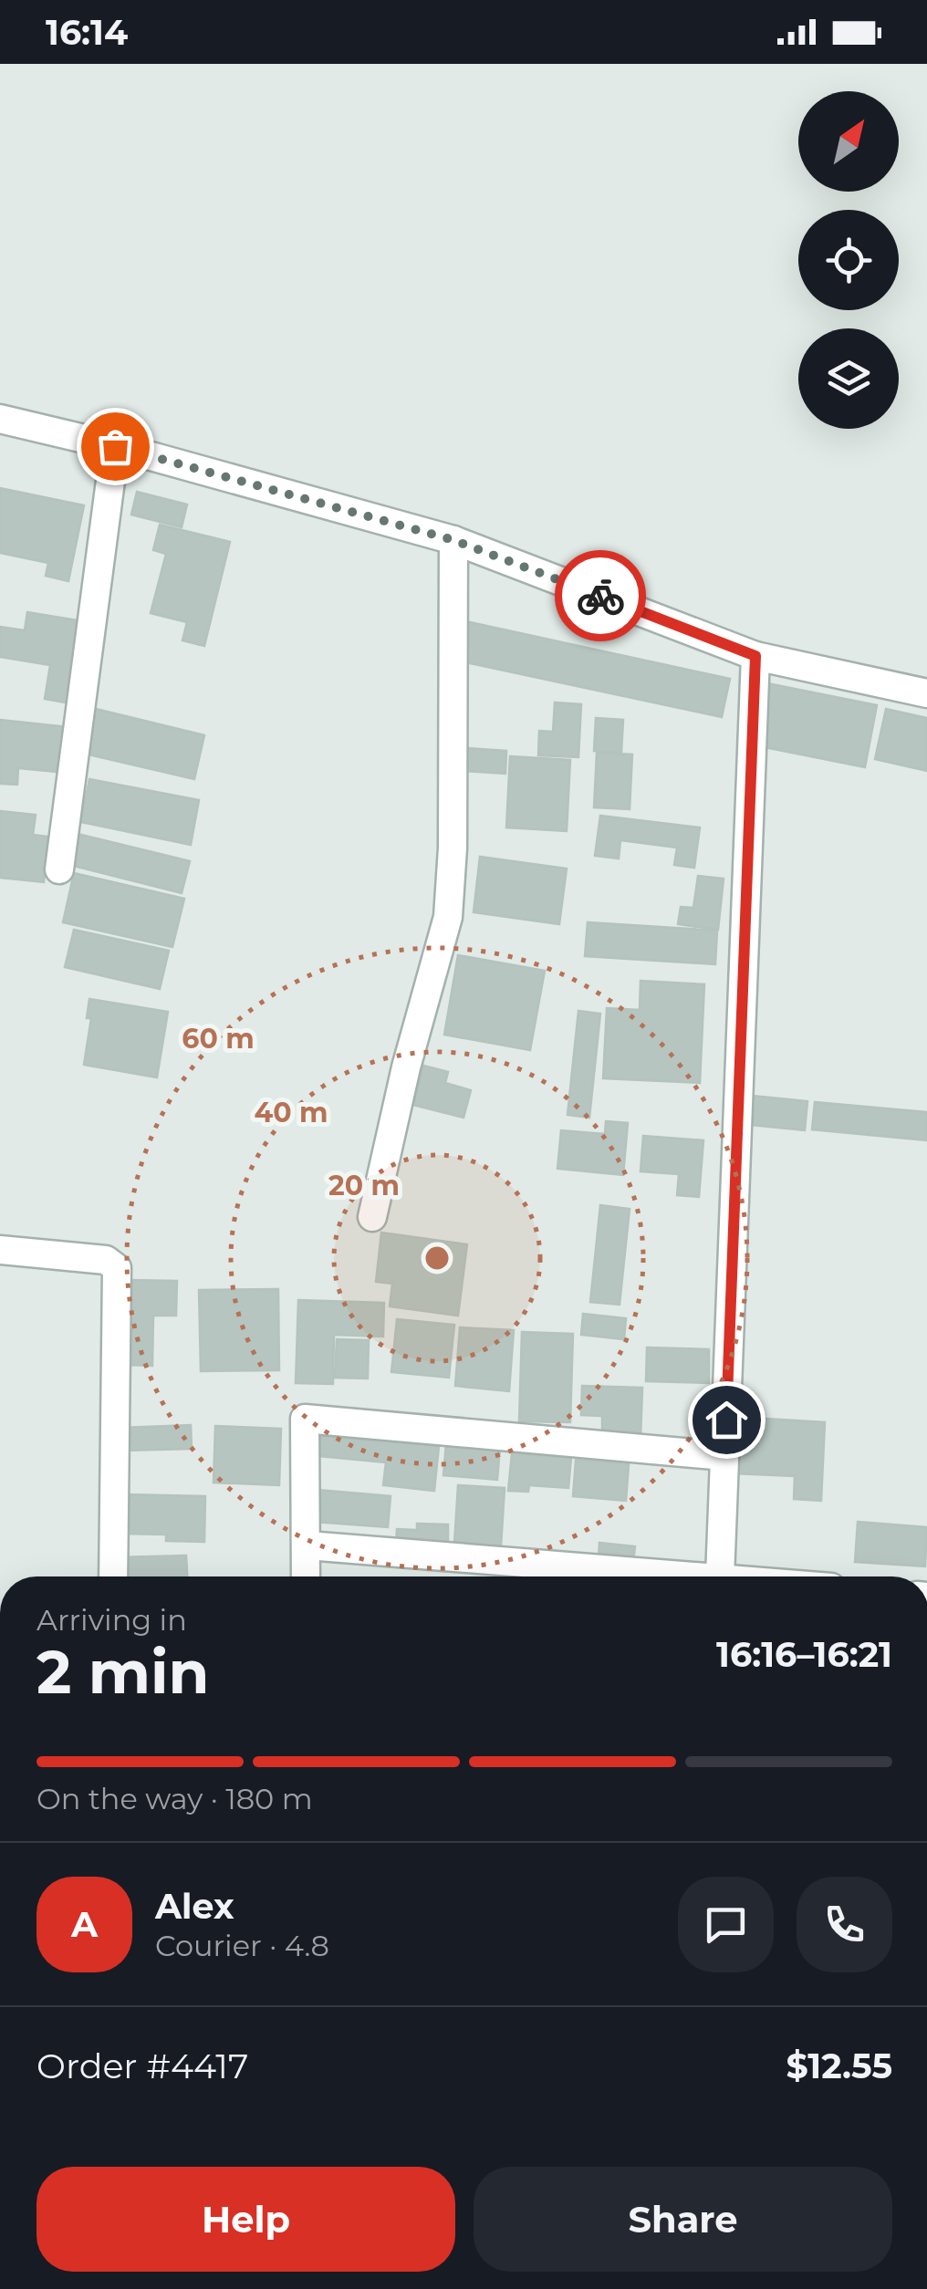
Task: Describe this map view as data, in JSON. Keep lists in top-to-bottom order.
{
  "north": "top right",
  "page": {
    "status": "16:14",
    "heading": ["2 min", "Arriving in", "16:16–16:21"],
    "panel": [
      "Alex",
      "Courier · 4.8",
      "Order #4417",
      "$12.55"
    ],
    "bar": "On the way · 180 m",
    "round": "A",
    "buttons": ["Help", "Share"]
  },
  "rings": ["60 m", "40 m", "20 m"]
}
